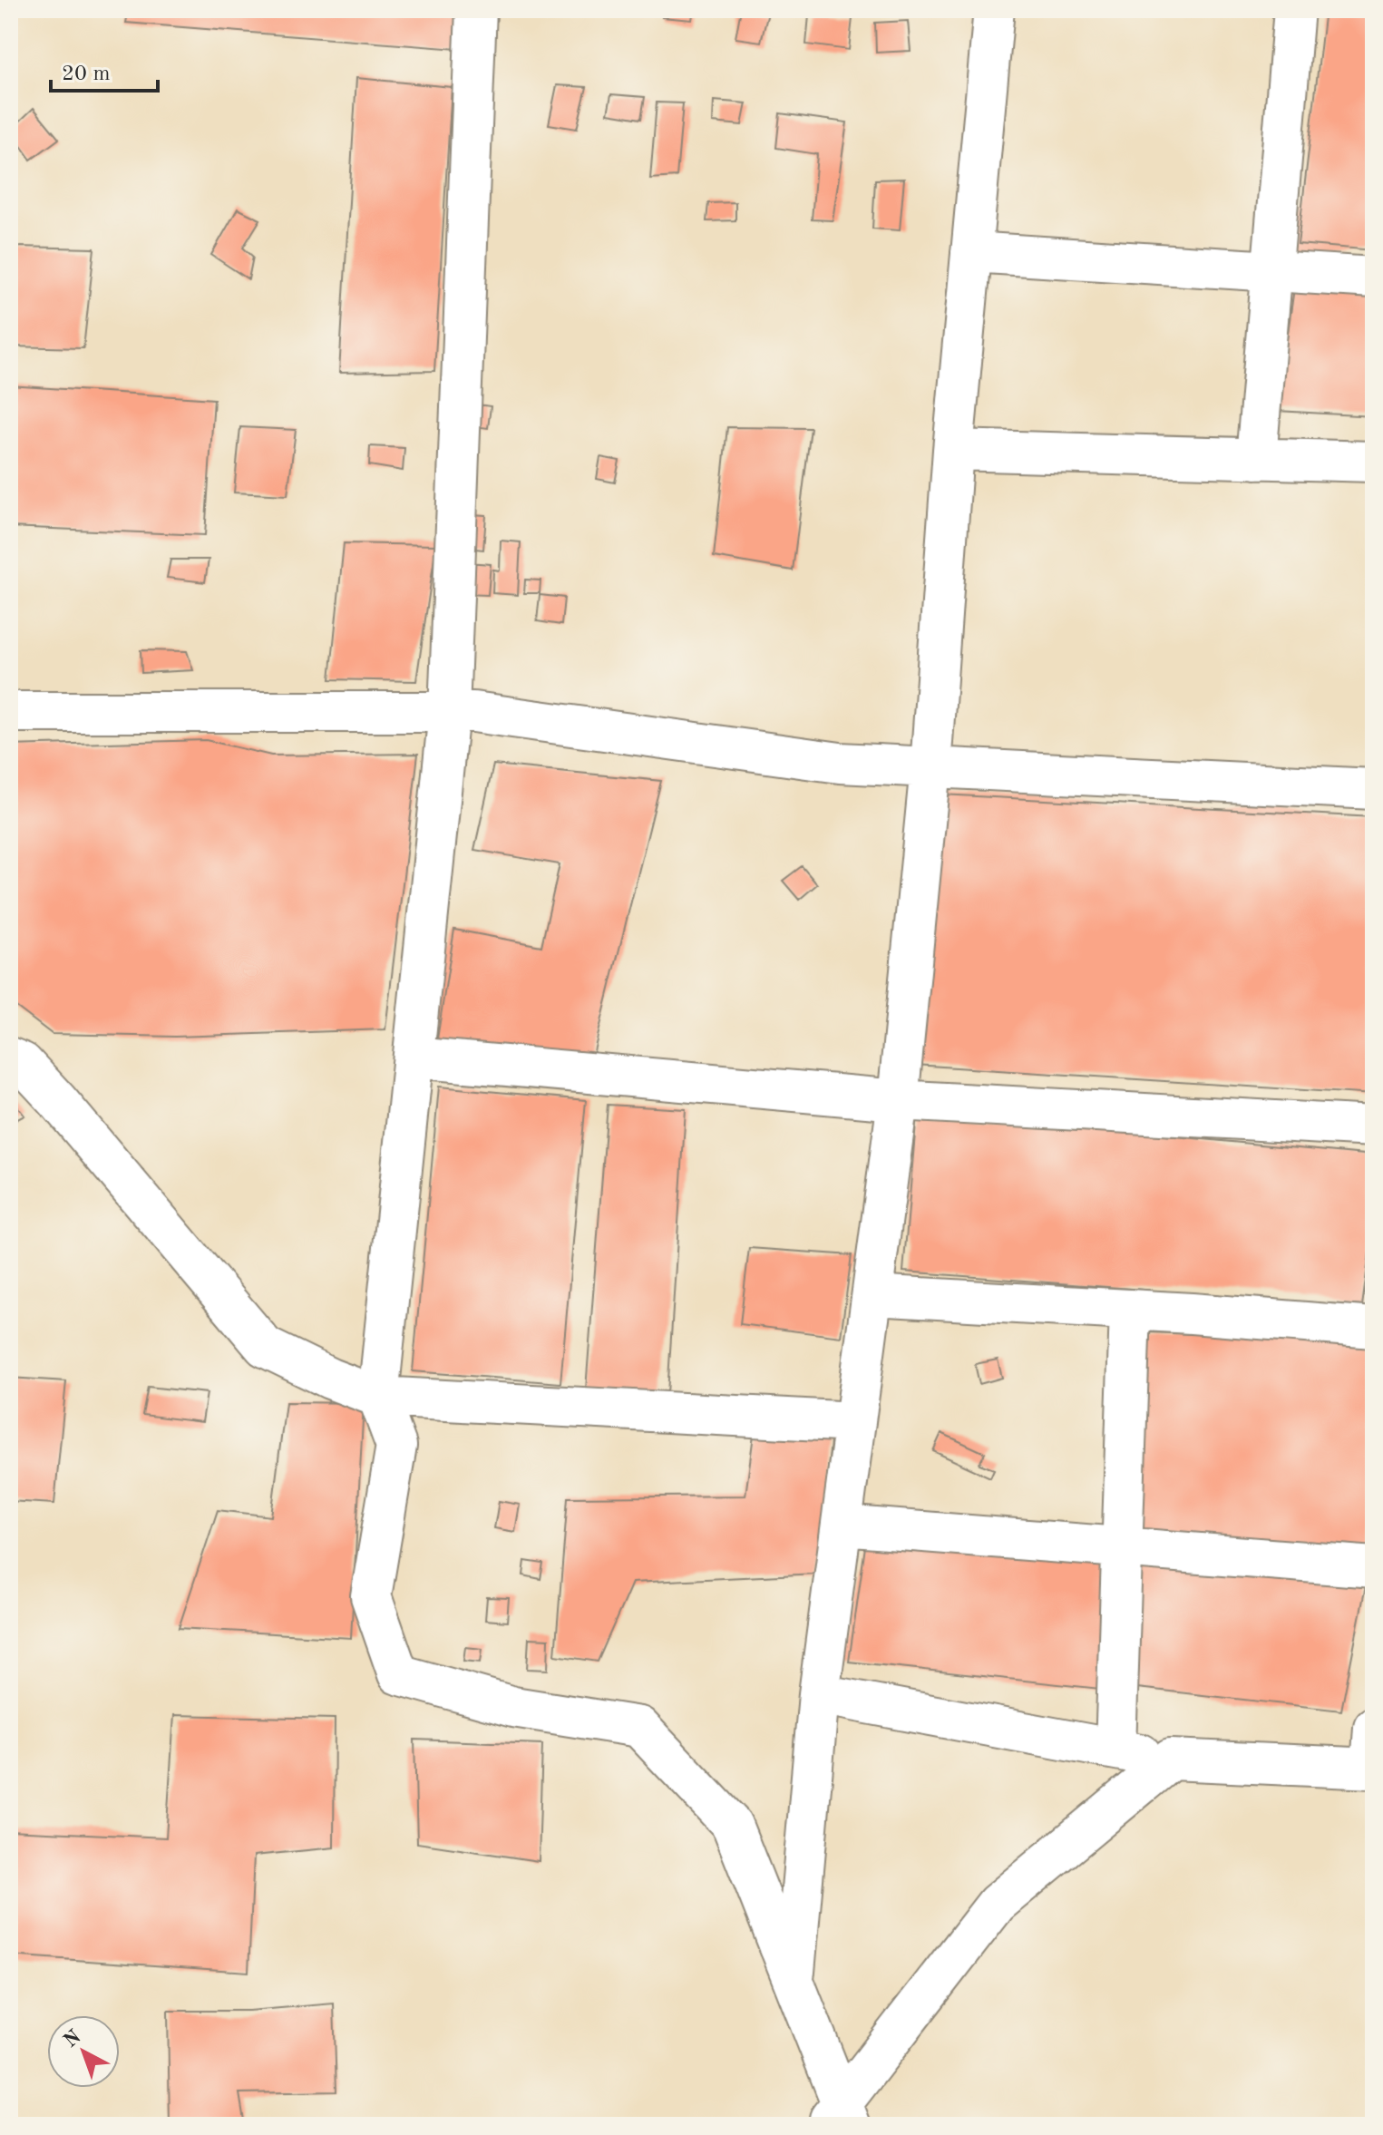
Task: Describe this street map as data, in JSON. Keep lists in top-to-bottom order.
{
  "scale_bar": "20 m",
  "north": "top left"
}
